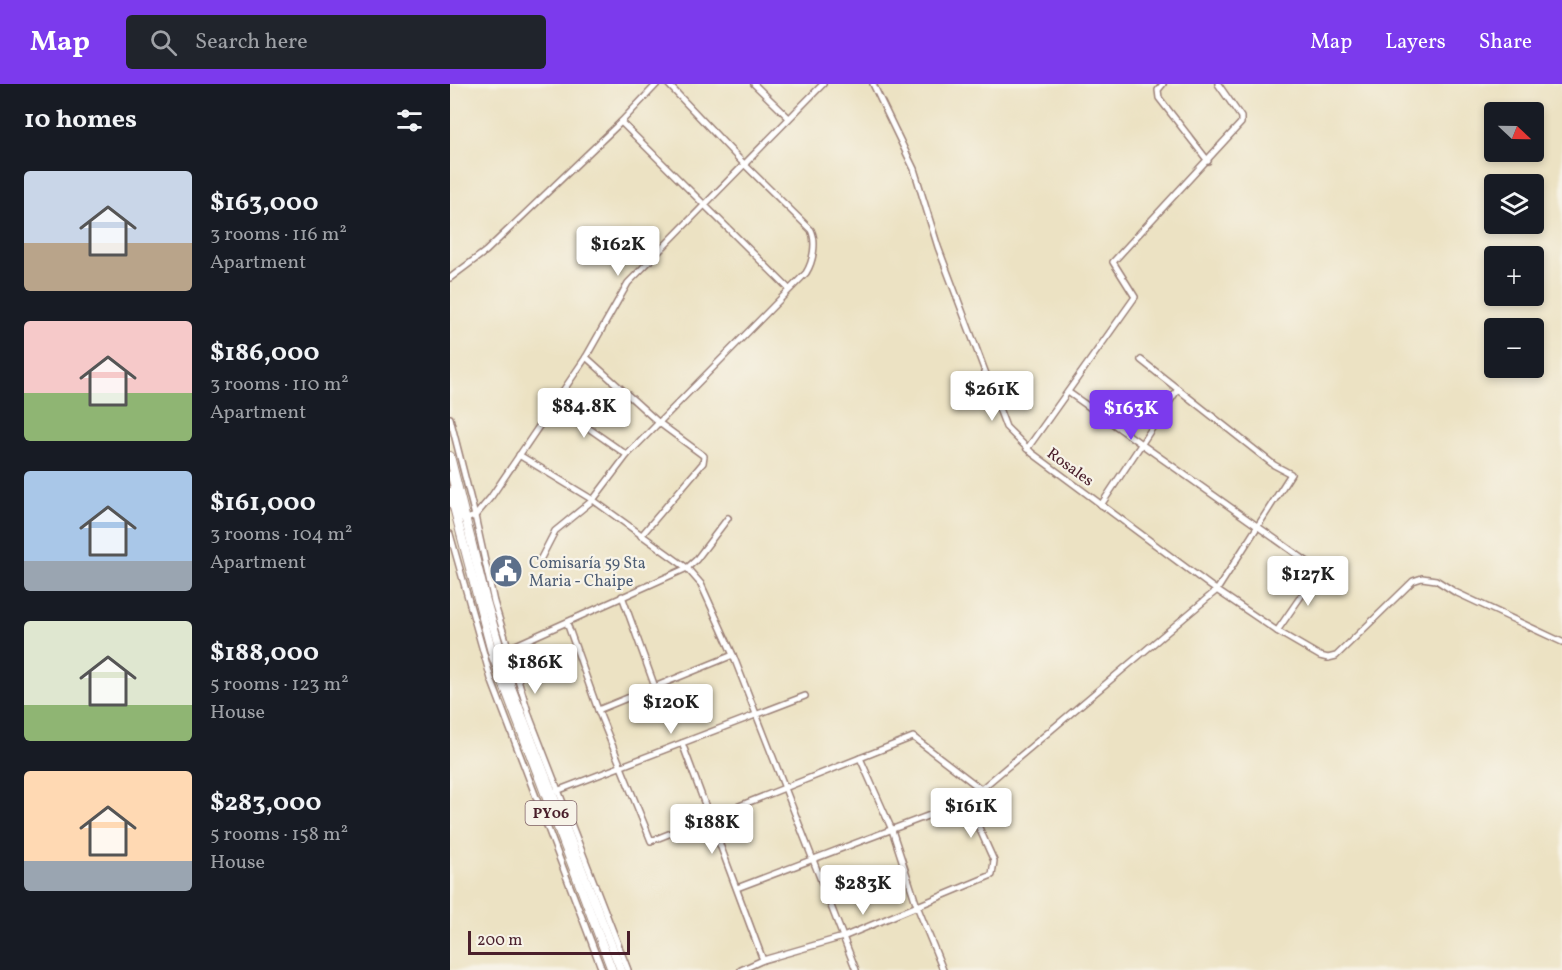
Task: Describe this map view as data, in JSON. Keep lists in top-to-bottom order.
{
  "streets": {
    "highway": ["PY06"],
    "street": ["Rosales"]
  },
  "places": {
    "public building": ["Comisaría 59 Sta Maria - Chaipe"]
  },
  "scale_bar": "200 m",
  "north": "right",
  "page": {
    "header": "Map",
    "search": "Search here",
    "nav": ["Map", "Layers", "Share"],
    "heading": "10 homes",
    "map_buttons": ["+", "−"],
    "list": [
      {
        "name": "$163,000",
        "note": "3 rooms · 116 m² · Apartment"
      },
      {
        "name": "$186,000",
        "note": "3 rooms · 110 m² · Apartment"
      },
      {
        "name": "$161,000",
        "note": "3 rooms · 104 m² · Apartment"
      },
      {
        "name": "$188,000",
        "note": "5 rooms · 123 m² · House"
      },
      {
        "name": "$283,000",
        "note": "5 rooms · 158 m² · House"
      }
    ],
    "price": [
      "$162K",
      "$261K",
      "$84.8K",
      "$163K",
      "$127K",
      "$186K",
      "$120K",
      "$161K",
      "$188K",
      "$283K"
    ],
    "scale": "200 m"
  }
}
